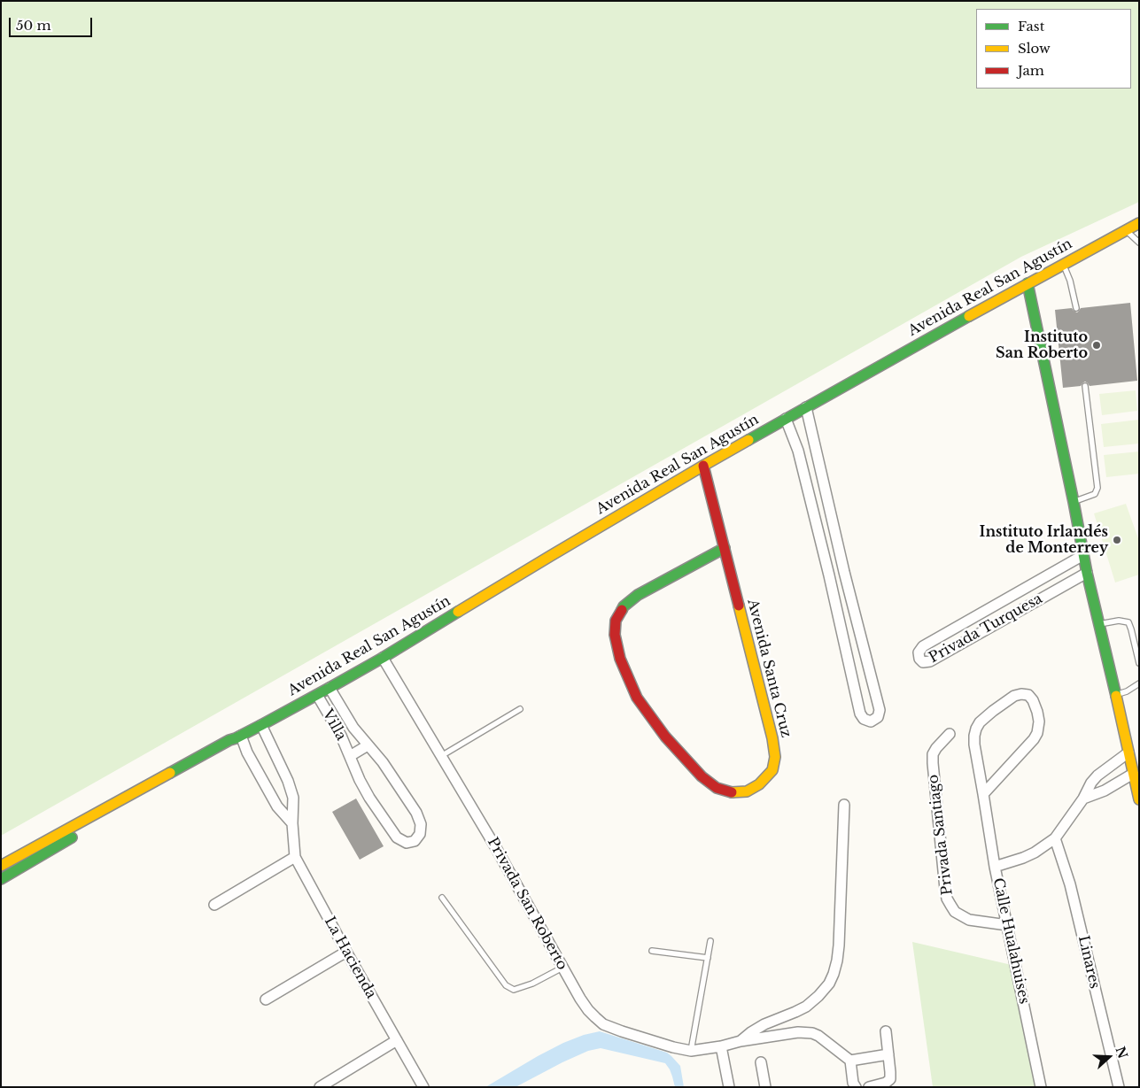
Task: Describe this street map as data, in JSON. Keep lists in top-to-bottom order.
{
  "streets": {
    "main road": ["Avenida Real San Agustín", "Avenida Santa Cruz"],
    "street": [
      "Privada Turquesa",
      "Villa",
      "Privada Santiago",
      "Privada San Roberto",
      "Calle Hualahuises",
      "La Hacienda",
      "Linares"
    ]
  },
  "crossings": [
    ["Avenida Real San Agustín", "Avenida Santa Cruz"],
    ["Avenida Real San Agustín", "Villa"],
    ["Avenida Real San Agustín", "Privada San Roberto"],
    ["Avenida Real San Agustín", "La Hacienda"],
    ["Privada Santiago", "Calle Hualahuises"]
  ],
  "places": ["Instituto San Roberto", "Instituto Irlandés de Monterrey"],
  "legend": ["Fast", "Slow", "Jam"],
  "scale_bar": "50 m",
  "north": "right"
}
